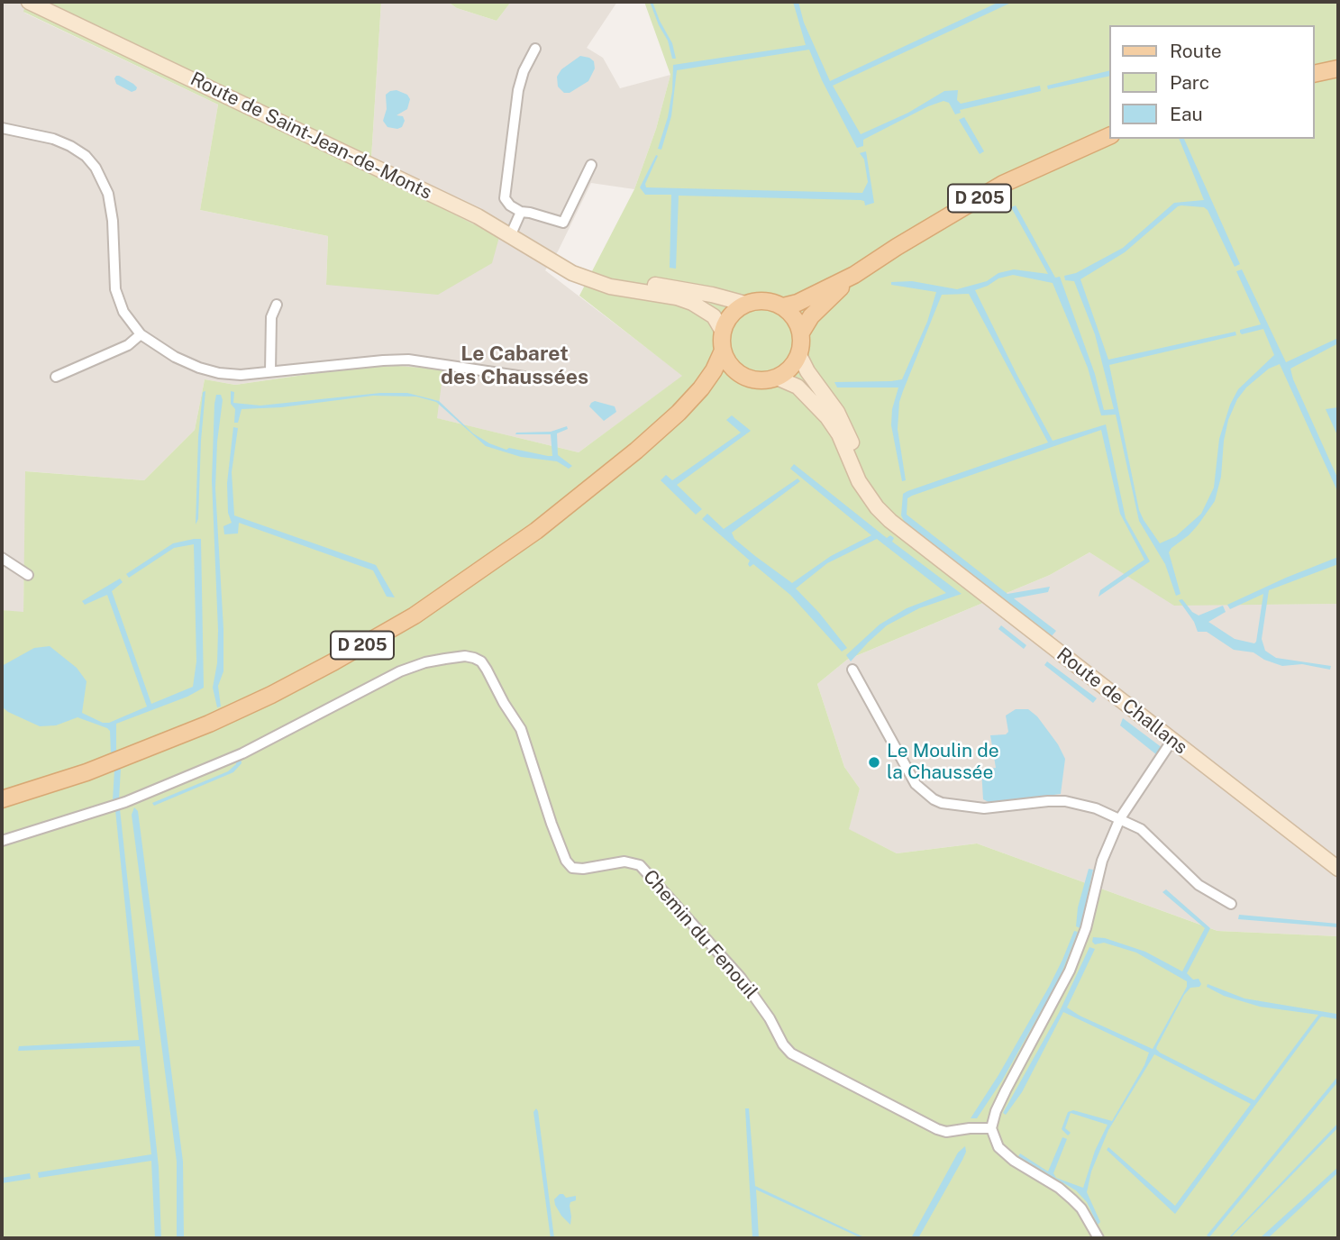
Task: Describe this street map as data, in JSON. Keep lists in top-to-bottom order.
{
  "streets": {
    "main road": ["Route de Saint-Jean-de-Monts", "D 205", "Route de Challans"],
    "street": ["Chemin du Fenouil"]
  },
  "crossings": [
    ["D 205", "Route de Challans"]
  ],
  "districts": ["Le Cabaret des Chaussées"],
  "places": ["Le Moulin de la Chaussée"],
  "legend": ["Route", "Parc", "Eau"]
}
